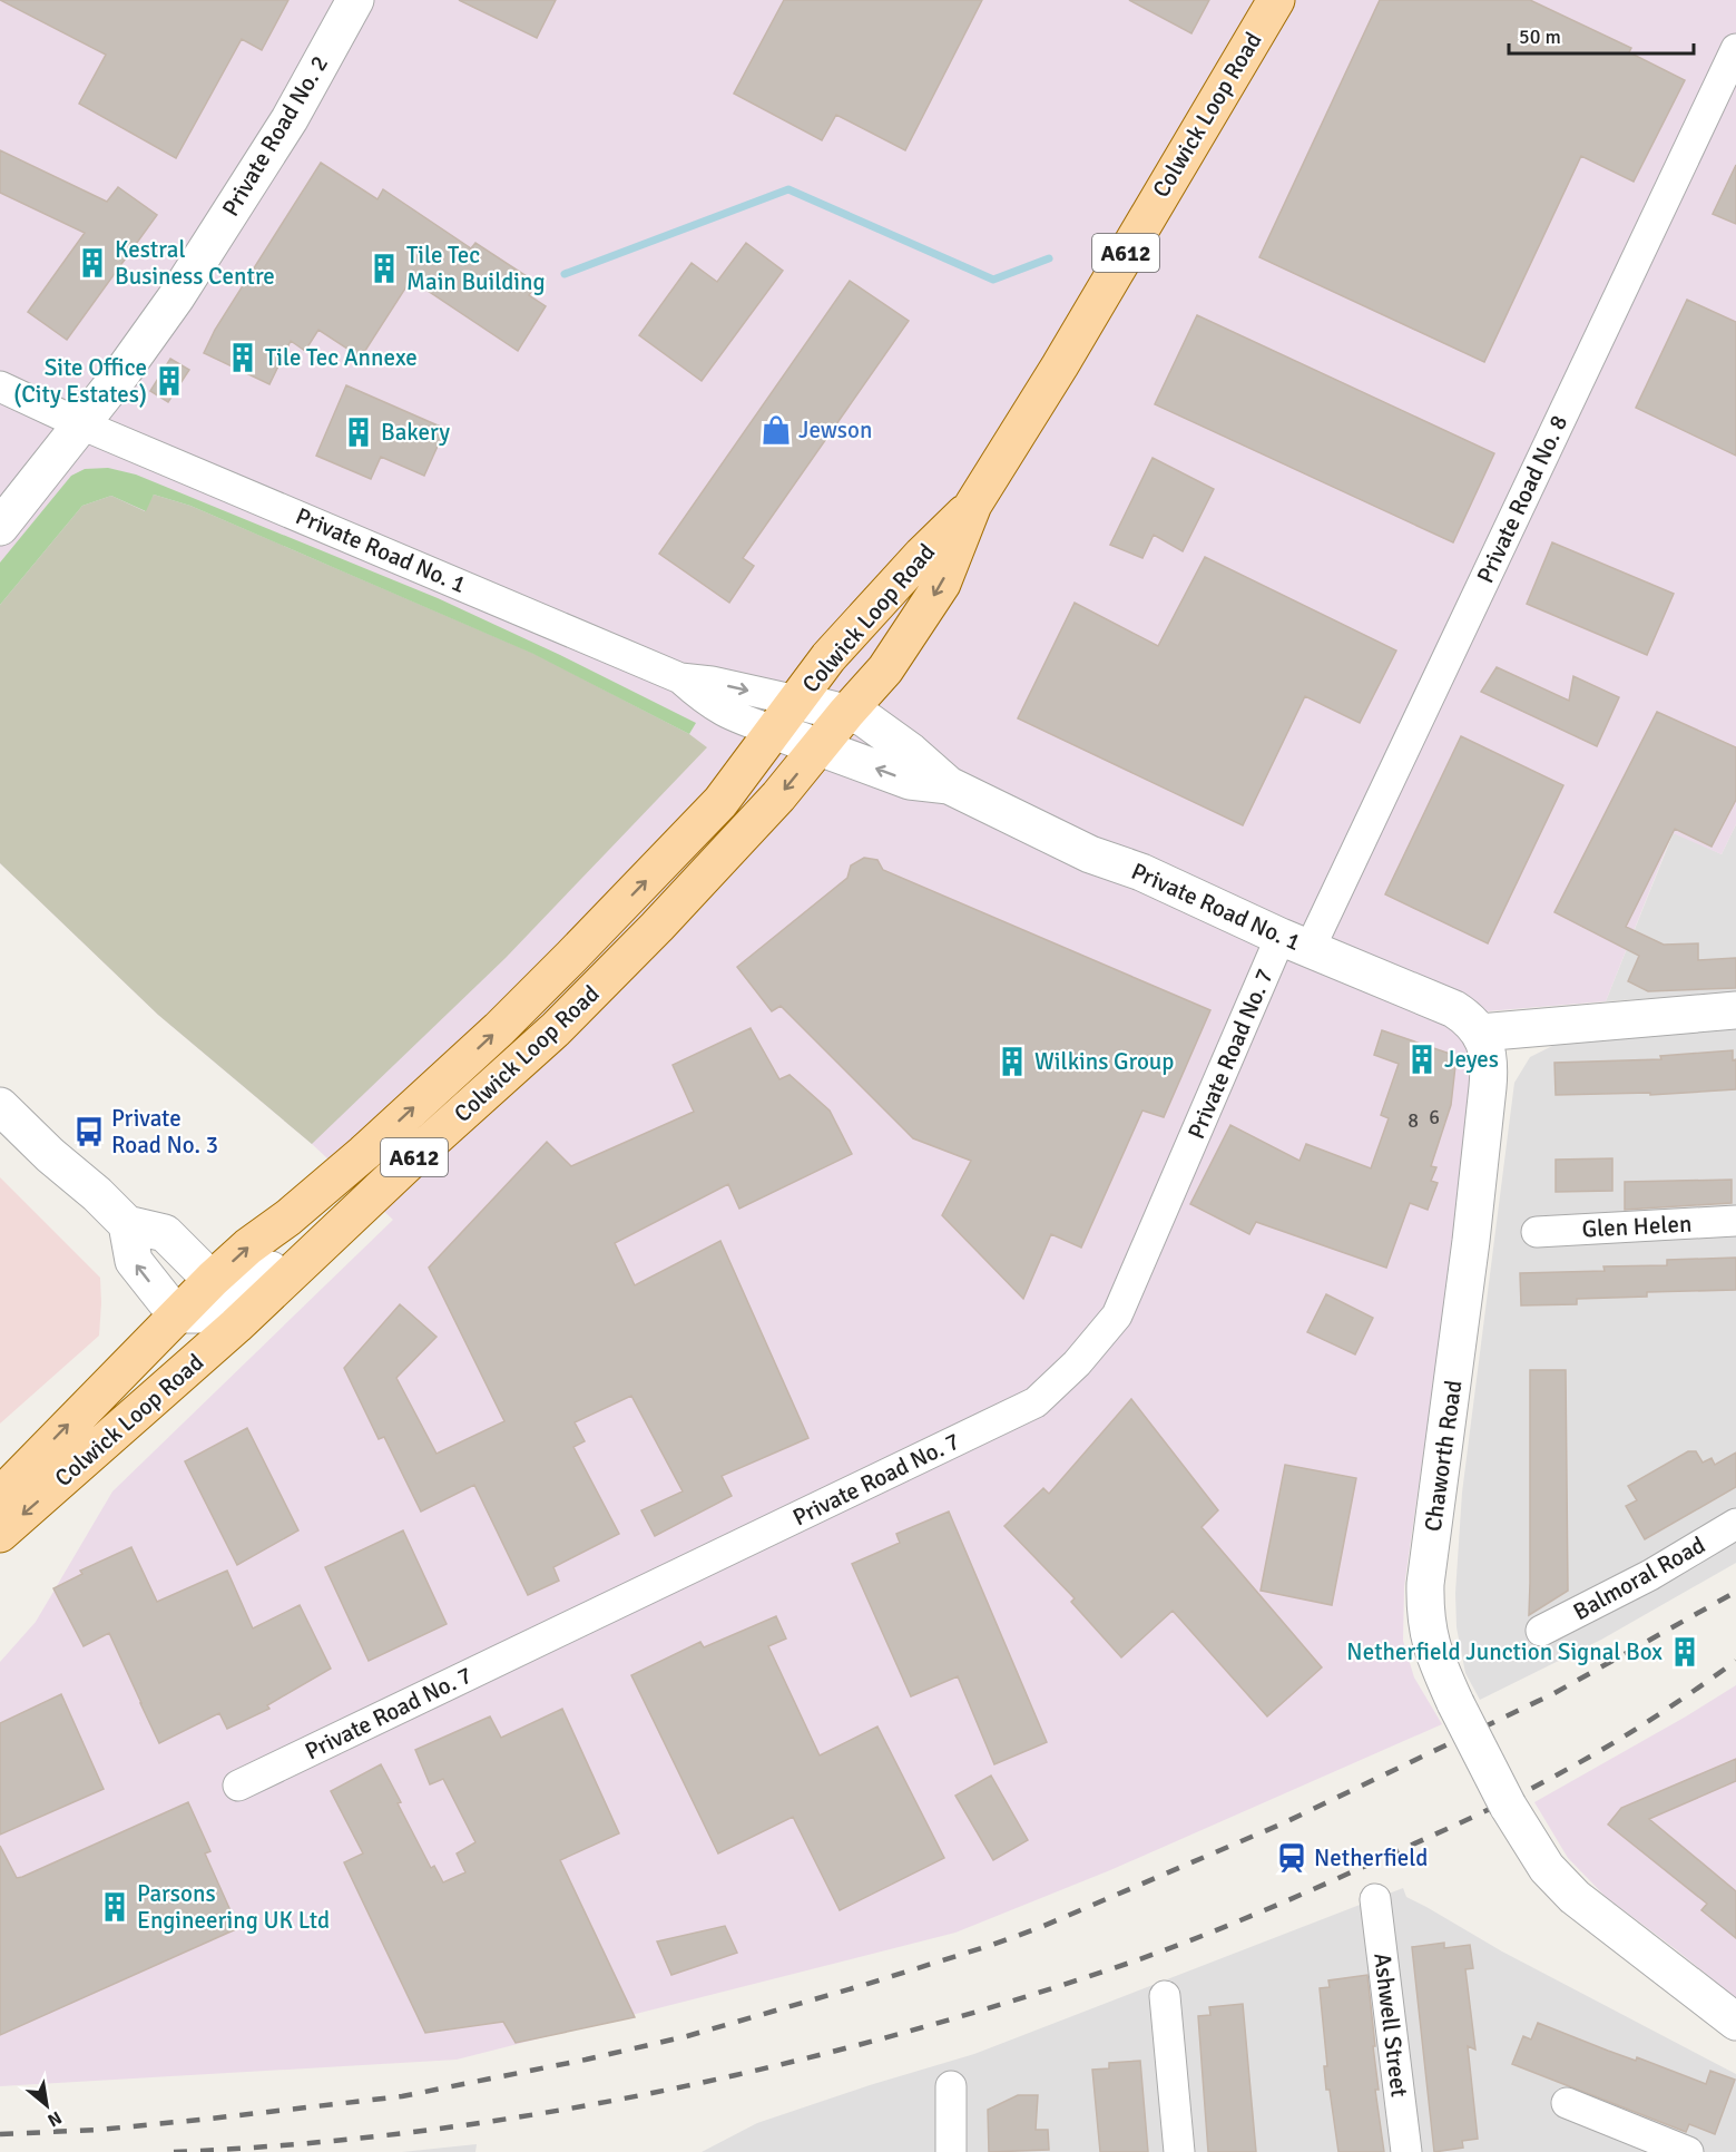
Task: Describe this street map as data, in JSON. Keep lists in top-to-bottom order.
{
  "streets": {
    "main road": ["Colwick Loop Road", "A612"],
    "street": [
      "Private Road No. 2",
      "Private Road No. 8",
      "Private Road No. 1",
      "Private Road No. 7",
      "Glen Helen",
      "Chaworth Road",
      "Balmoral Road",
      "Ashwell Street"
    ]
  },
  "crossings": [
    ["Colwick Loop Road", "Private Road No. 1"],
    ["Private Road No. 2", "Private Road No. 1"],
    ["Private Road No. 8", "Private Road No. 1"],
    ["Private Road No. 8", "Private Road No. 7"],
    ["Private Road No. 1", "Private Road No. 7"],
    ["Private Road No. 1", "Chaworth Road"]
  ],
  "places": {
    "building": [
      "Kestral Business Centre",
      "Tile Tec Main Building",
      "Tile Tec Annexe",
      "Site Office (City Estates)",
      "Bakery",
      "Jeyes",
      "Wilkins Group",
      "Netherfield Junction Signal Box",
      "Parsons Engineering UK Ltd"
    ],
    "shop": ["Jewson"],
    "bus stop": ["Private Road No. 3"],
    "station": ["Netherfield"]
  },
  "house_numbers": ["6", "8"],
  "scale_bar": "50 m",
  "north": "bottom right"
}
